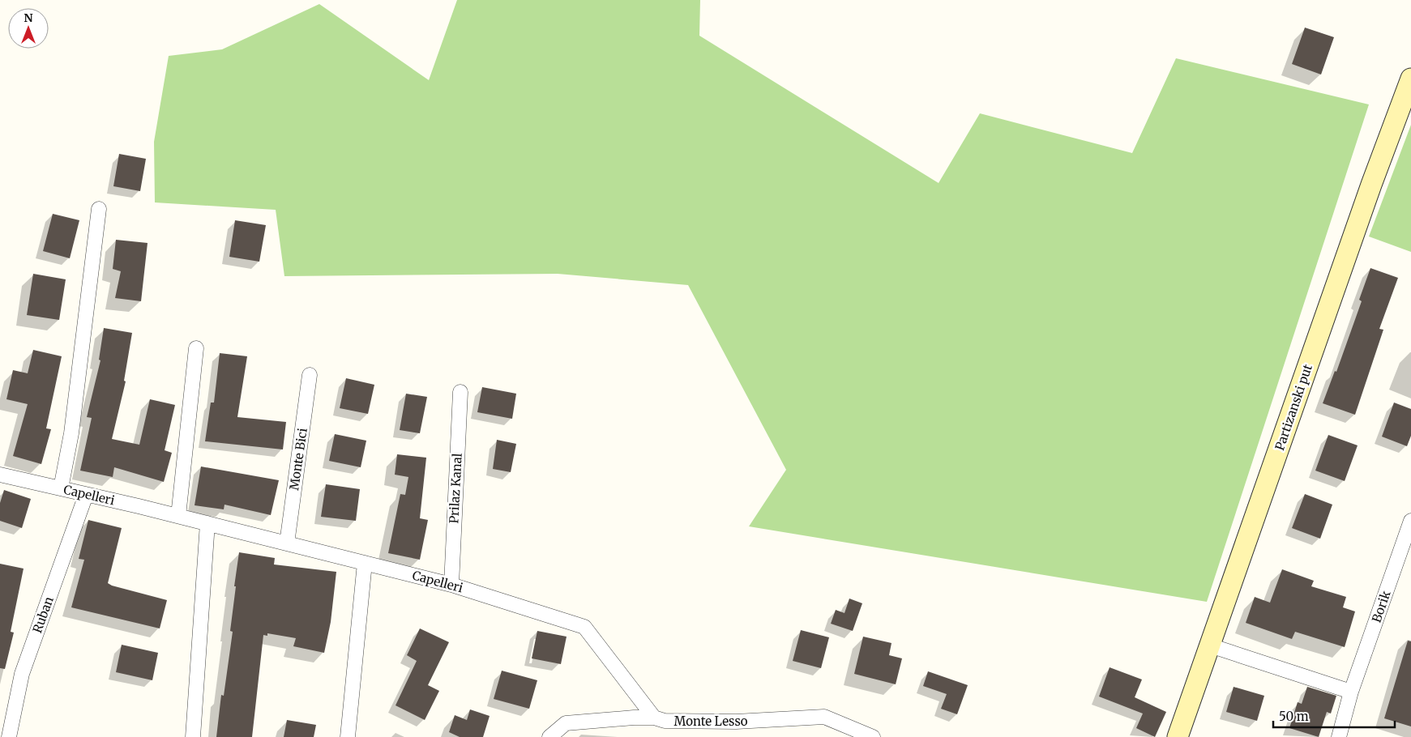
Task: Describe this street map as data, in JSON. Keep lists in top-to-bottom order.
{
  "streets": {
    "street": [
      "Partizanski put",
      "Monte Bici",
      "Prilaz Kanal",
      "Capelleri",
      "Borik",
      "Ruban",
      "Monte Lesso"
    ]
  },
  "crossings": [
    ["Monte Bici", "Capelleri"],
    ["Prilaz Kanal", "Capelleri"],
    ["Capelleri", "Ruban"],
    ["Capelleri", "Monte Lesso"]
  ],
  "scale_bar": "50 m",
  "north": "top"
}
